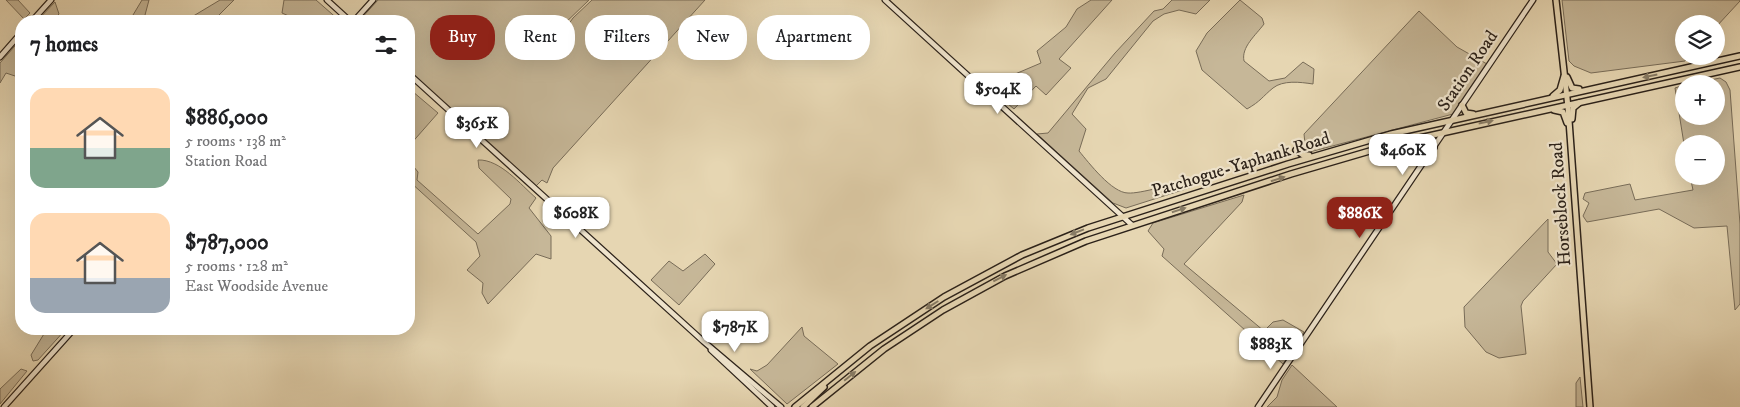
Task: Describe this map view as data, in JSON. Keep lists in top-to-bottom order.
{
  "streets": {
    "main road": ["Station Road", "Patchogue-Yaphank Road", "Horseblock Road"]
  },
  "crossings": [
    ["Station Road", "Patchogue-Yaphank Road"],
    ["Patchogue-Yaphank Road", "Horseblock Road"]
  ],
  "page": {
    "map_buttons": ["+", "−"],
    "chip": [
      "Buy",
      "Rent",
      "Filters",
      "New",
      "Apartment"
    ],
    "heading": "7 homes",
    "price": [
      "$504K",
      "$365K",
      "$460K",
      "$608K",
      "$886K",
      "$787K",
      "$883K"
    ],
    "list": [
      {
        "name": "$886,000",
        "note": "5 rooms · 138 m² · Station Road"
      },
      {
        "name": "$787,000",
        "note": "5 rooms · 128 m² · East Woodside Avenue"
      }
    ]
  }
}
